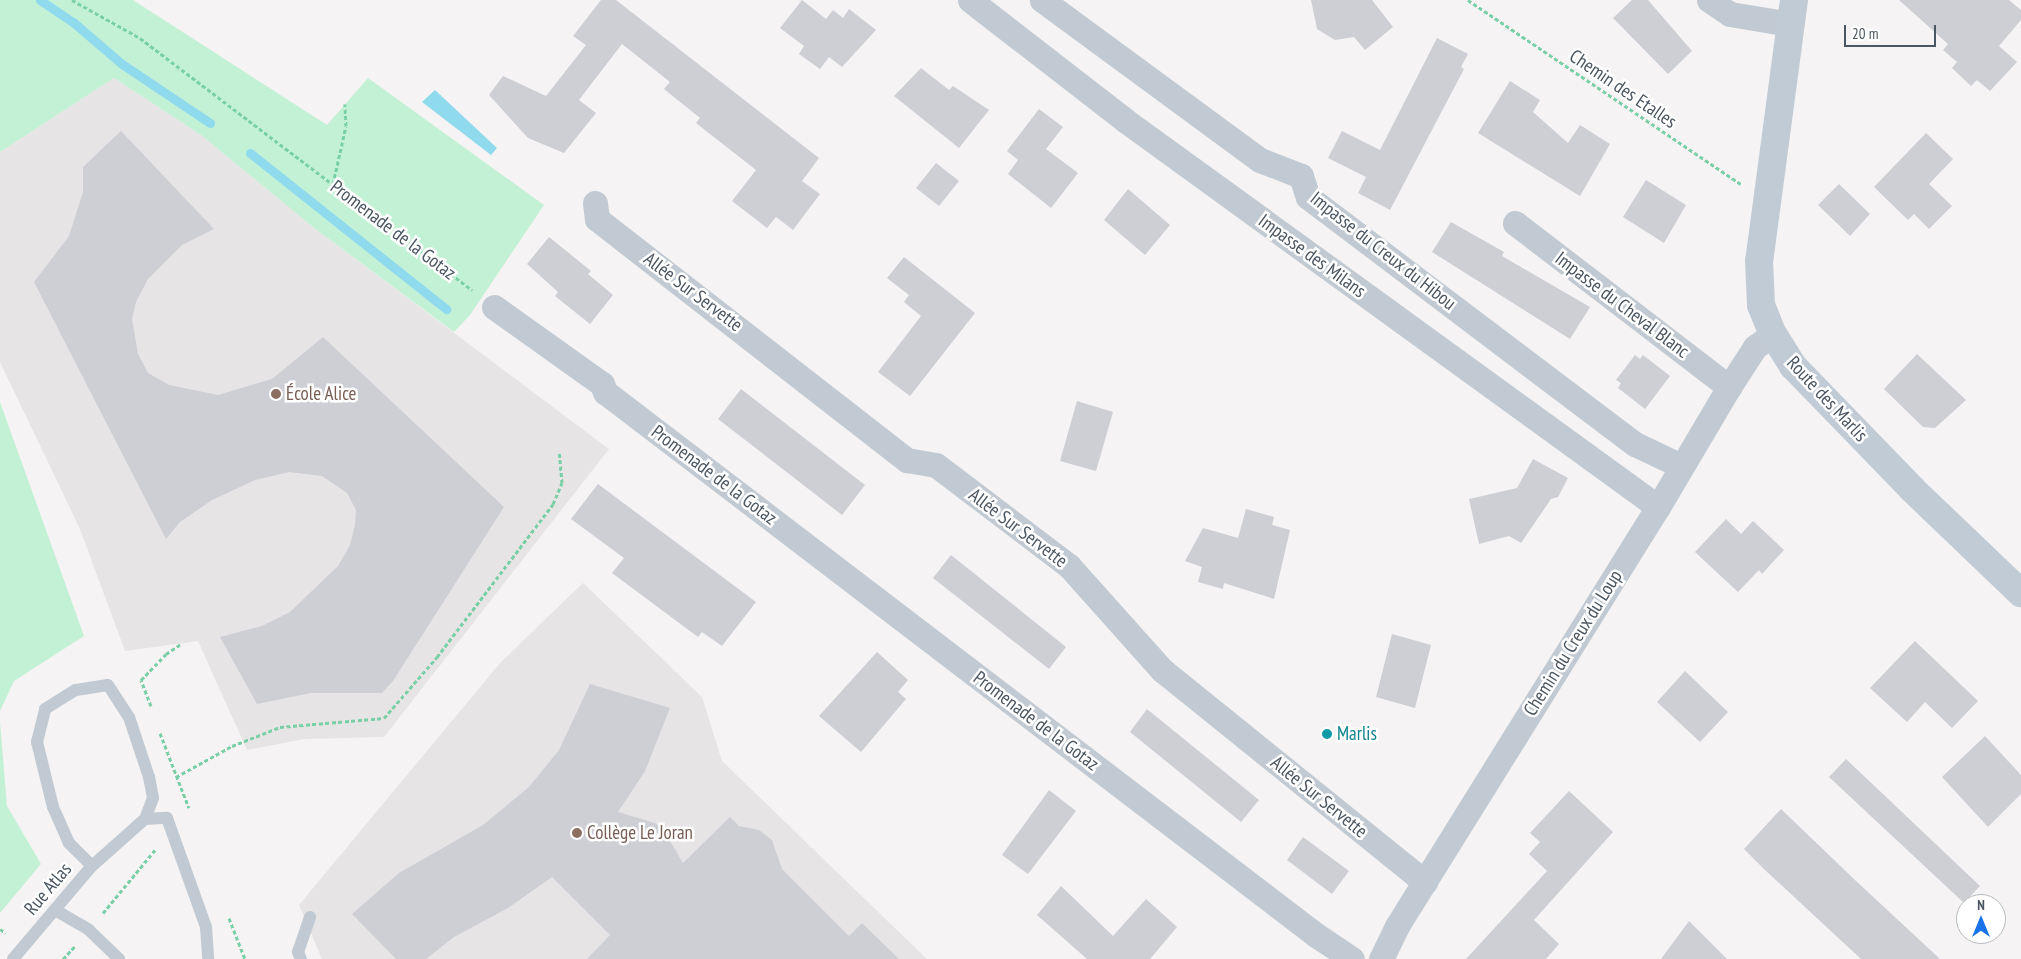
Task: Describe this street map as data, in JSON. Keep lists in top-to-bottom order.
{
  "streets": {
    "street": [
      "Promenade de la Gotaz",
      "Impasse du Creux du Hibou",
      "Impasse des Milans",
      "Allée Sur Servette",
      "Impasse du Cheval Blanc",
      "Route des Marlis",
      "Chemin du Creux du Loup"
    ],
    "lane": ["Rue Atlas"],
    "path": ["Chemin des Etalles"]
  },
  "crossings": [
    ["Chemin des Etalles", "Route des Marlis"],
    ["Impasse du Creux du Hibou", "Chemin du Creux du Loup"],
    ["Impasse des Milans", "Chemin du Creux du Loup"],
    ["Allée Sur Servette", "Chemin du Creux du Loup"],
    ["Impasse du Cheval Blanc", "Chemin du Creux du Loup"],
    ["Route des Marlis", "Chemin du Creux du Loup"]
  ],
  "places": ["École Alice", "Marlis", "Collège Le Joran"],
  "scale_bar": "20 m",
  "north": "top"
}
